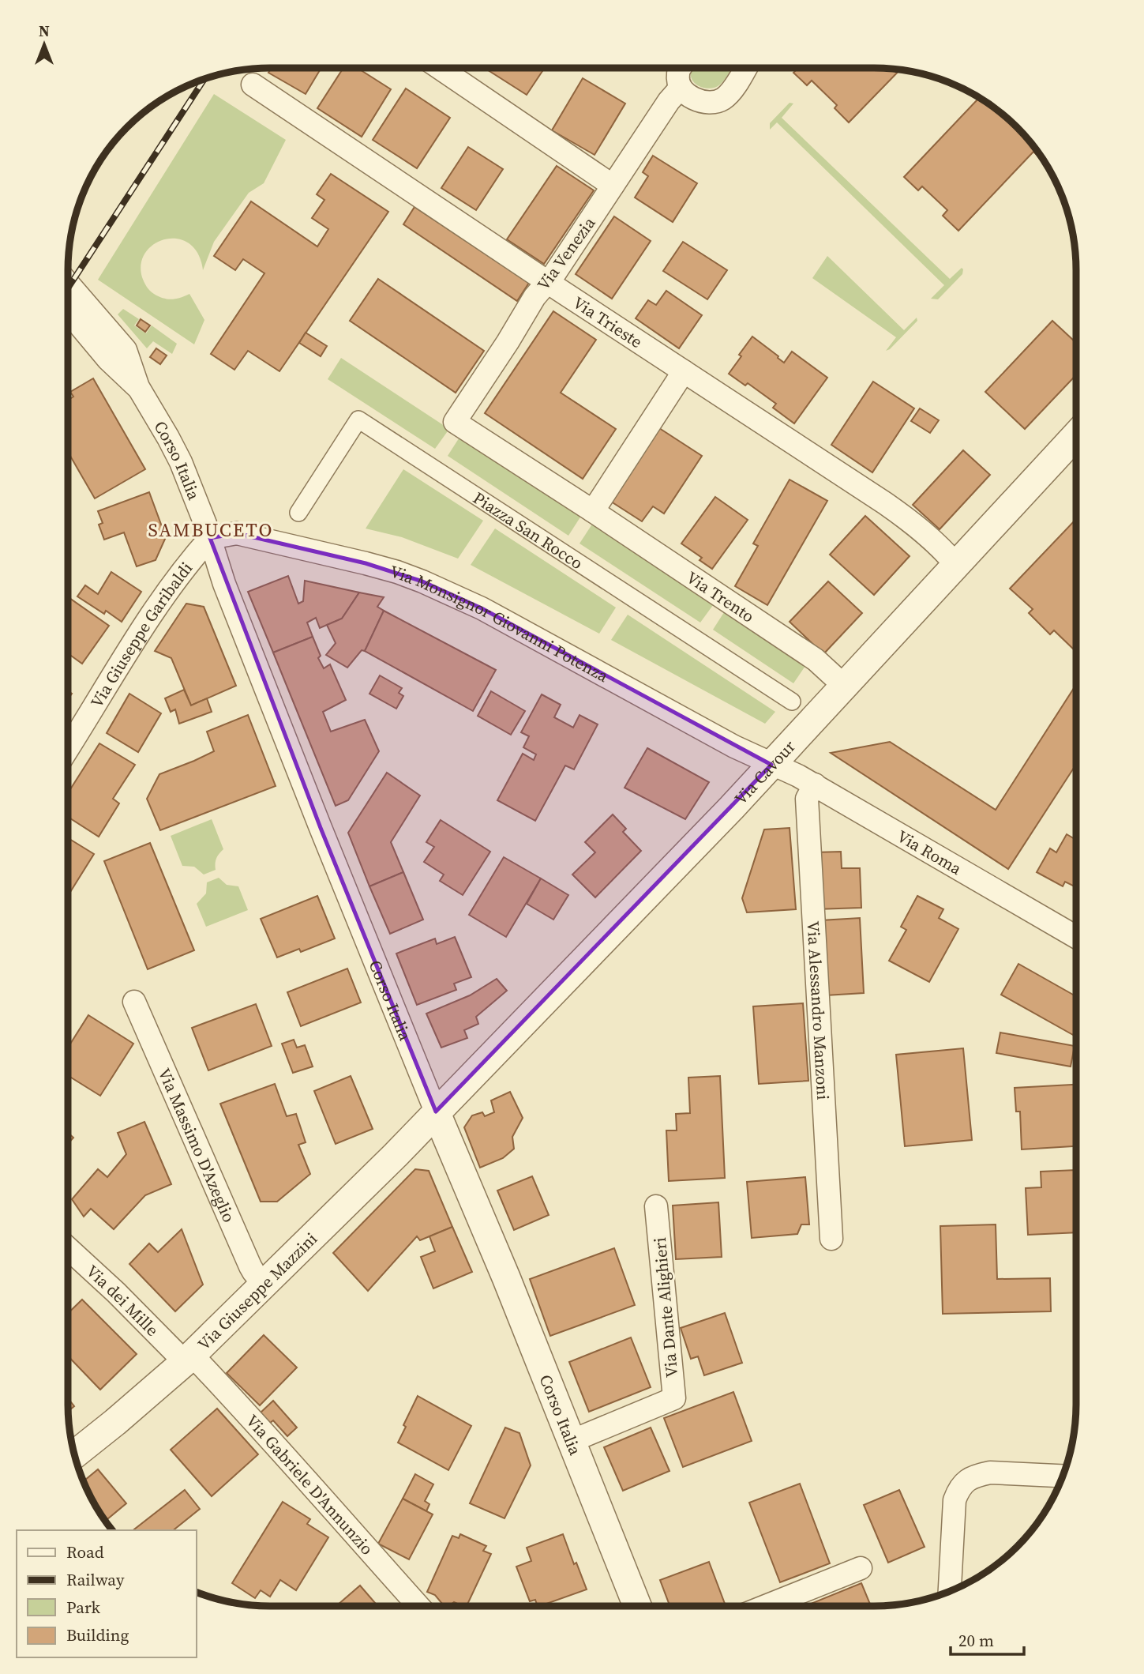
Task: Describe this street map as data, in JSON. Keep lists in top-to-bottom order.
{
  "streets": {
    "street": [
      "Via Venezia",
      "Via Trieste",
      "Corso Italia",
      "Piazza San Rocco",
      "Via Trento",
      "Via Monsignor Giovanni Potenza",
      "Via Giuseppe Garibaldi",
      "Via Cavour",
      "Via Roma",
      "Via Alessandro Manzoni",
      "Via Massimo D'Azeglio",
      "Via Giuseppe Mazzini",
      "Via dei Mille",
      "Via Dante Alighieri",
      "Via Gabriele D'Annunzio"
    ]
  },
  "crossings": [
    ["Via Venezia", "Via Trieste"],
    ["Via Venezia", "Via Trento"],
    ["Via Trieste", "Via Cavour"],
    ["Corso Italia", "Via Monsignor Giovanni Potenza"],
    ["Corso Italia", "Via Giuseppe Garibaldi"],
    ["Corso Italia", "Via Cavour"],
    ["Corso Italia", "Via Giuseppe Mazzini"],
    ["Corso Italia", "Via Dante Alighieri"],
    ["Via Trento", "Via Cavour"],
    ["Via Monsignor Giovanni Potenza", "Via Giuseppe Garibaldi"],
    ["Via Monsignor Giovanni Potenza", "Via Cavour"],
    ["Via Monsignor Giovanni Potenza", "Via Roma"],
    ["Via Cavour", "Via Roma"],
    ["Via Cavour", "Via Giuseppe Mazzini"],
    ["Via Roma", "Via Alessandro Manzoni"],
    ["Via Massimo D'Azeglio", "Via Giuseppe Mazzini"],
    ["Via Giuseppe Mazzini", "Via dei Mille"],
    ["Via Giuseppe Mazzini", "Via Gabriele D'Annunzio"],
    ["Via dei Mille", "Via Gabriele D'Annunzio"]
  ],
  "districts": ["SAMBUCETO"],
  "legend": [
    "Road",
    "Railway",
    "Park",
    "Building"
  ],
  "scale_bar": "20 m",
  "north": "top"
}
